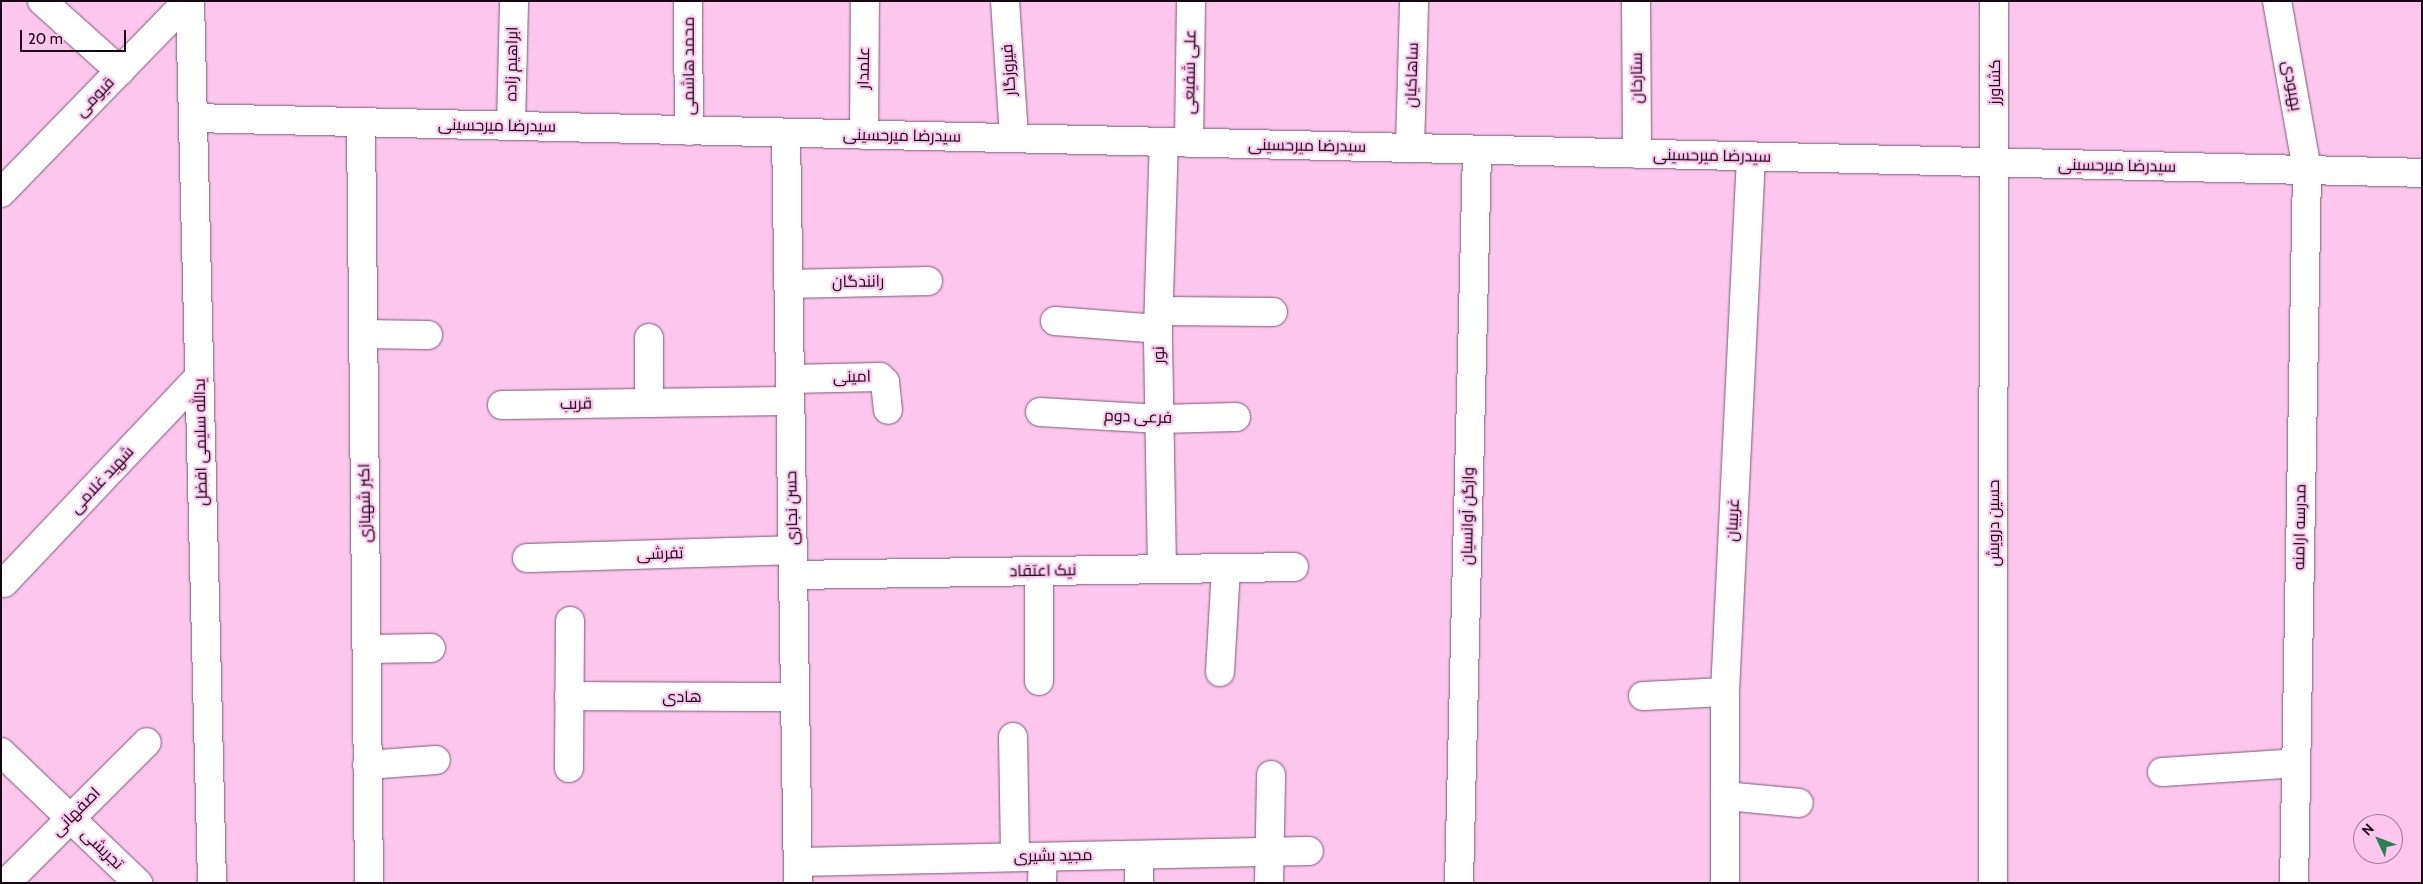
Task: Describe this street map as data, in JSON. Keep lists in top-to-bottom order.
{
  "streets": {
    "street": [
      "ابراهیم زاده",
      "محمد هاشمی",
      "علمدار",
      "فیروزگار",
      "علی شفیعی",
      "ساهاکیان",
      "ستارخان",
      "کشاورز",
      "بهبودی",
      "قیومی",
      "سیدرضا میرحسینی",
      "رانندگان",
      "نور",
      "امینی",
      "قریب",
      "فرعی دوم",
      "یدالله سلیمی افضل",
      "شهید غلامی",
      "اکبر شهبازی",
      "حسن نجاری",
      "وازگن آوانسیان",
      "غریبیان",
      "حسین درویش",
      "مدرسه ارامنه",
      "تفرشی",
      "نیک اعتقاد",
      "هادی",
      "اصفهانی",
      "تجریشی",
      "مجید بشیری"
    ]
  },
  "crossings": [
    ["ابراهیم زاده", "سیدرضا میرحسینی"],
    ["محمد هاشمی", "سیدرضا میرحسینی"],
    ["علمدار", "سیدرضا میرحسینی"],
    ["فیروزگار", "سیدرضا میرحسینی"],
    ["علی شفیعی", "سیدرضا میرحسینی"],
    ["علی شفیعی", "نور"],
    ["ساهاکیان", "سیدرضا میرحسینی"],
    ["ستارخان", "سیدرضا میرحسینی"],
    ["کشاورز", "سیدرضا میرحسینی"],
    ["کشاورز", "حسین درویش"],
    ["بهبودی", "سیدرضا میرحسینی"],
    ["بهبودی", "مدرسه ارامنه"],
    ["قیومی", "یدالله سلیمی افضل"],
    ["سیدرضا میرحسینی", "نور"],
    ["سیدرضا میرحسینی", "یدالله سلیمی افضل"],
    ["سیدرضا میرحسینی", "اکبر شهبازی"],
    ["سیدرضا میرحسینی", "حسن نجاری"],
    ["سیدرضا میرحسینی", "وازگن آوانسیان"],
    ["سیدرضا میرحسینی", "غریبیان"],
    ["سیدرضا میرحسینی", "حسین درویش"],
    ["سیدرضا میرحسینی", "مدرسه ارامنه"],
    ["رانندگان", "حسن نجاری"],
    ["نور", "فرعی دوم"],
    ["نور", "نیک اعتقاد"],
    ["امینی", "قریب"],
    ["امینی", "حسن نجاری"],
    ["قریب", "حسن نجاری"],
    ["یدالله سلیمی افضل", "شهید غلامی"],
    ["حسن نجاری", "تفرشی"],
    ["حسن نجاری", "نیک اعتقاد"],
    ["حسن نجاری", "هادی"],
    ["حسن نجاری", "مجید بشیری"],
    ["تفرشی", "نیک اعتقاد"],
    ["اصفهانی", "تجریشی"]
  ],
  "scale_bar": "20 m",
  "north": "top left"
}
